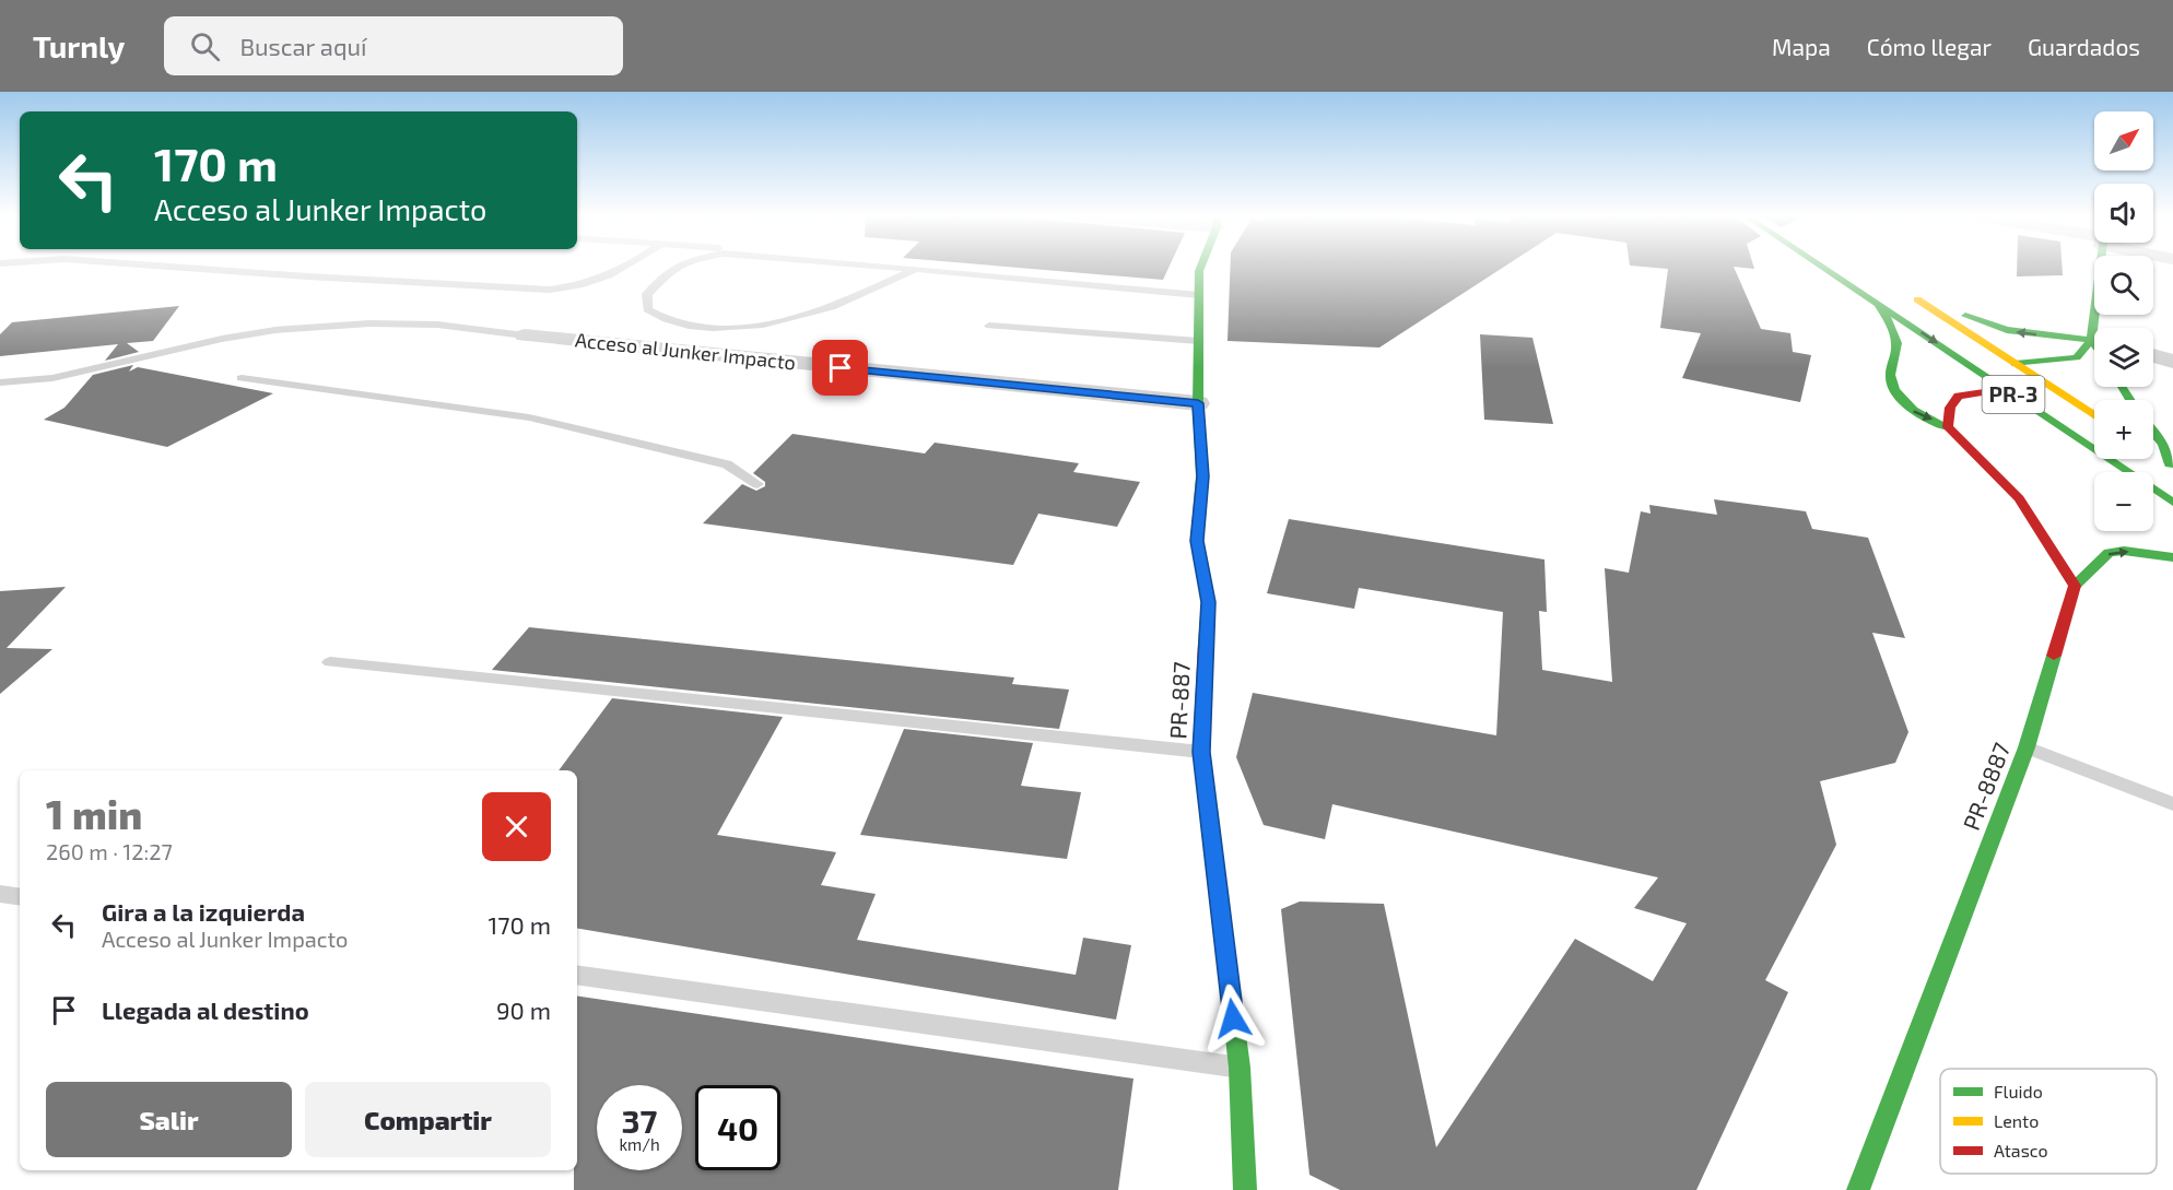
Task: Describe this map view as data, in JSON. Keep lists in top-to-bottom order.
{
  "streets": {
    "main road": ["PR-3", "PR-887", "PR-8887"],
    "street": ["Acceso al Junker Impacto"]
  },
  "crossings": [
    ["Acceso al Junker Impacto", "PR-887"]
  ],
  "legend": ["Fluido", "Lento", "Atasco"],
  "north": "top right",
  "page": {
    "header": "Turnly",
    "search": "Buscar aquí",
    "nav": ["Mapa", "Cómo llegar", "Guardados"],
    "map_buttons": ["+", "−"],
    "turn": ["170 m", "Acceso al Junker Impacto"],
    "heading": ["1 min", "260 m · 12:27"],
    "list": [
      {
        "name": "Gira a la izquierda",
        "note": "Acceso al Junker Impacto",
        "value": "170 m"
      },
      {
        "name": "Llegada al destino",
        "value": "90 m"
      }
    ],
    "buttons": ["Salir", "Compartir"],
    "speed": "37 km/h",
    "limit": "40"
  }
}
